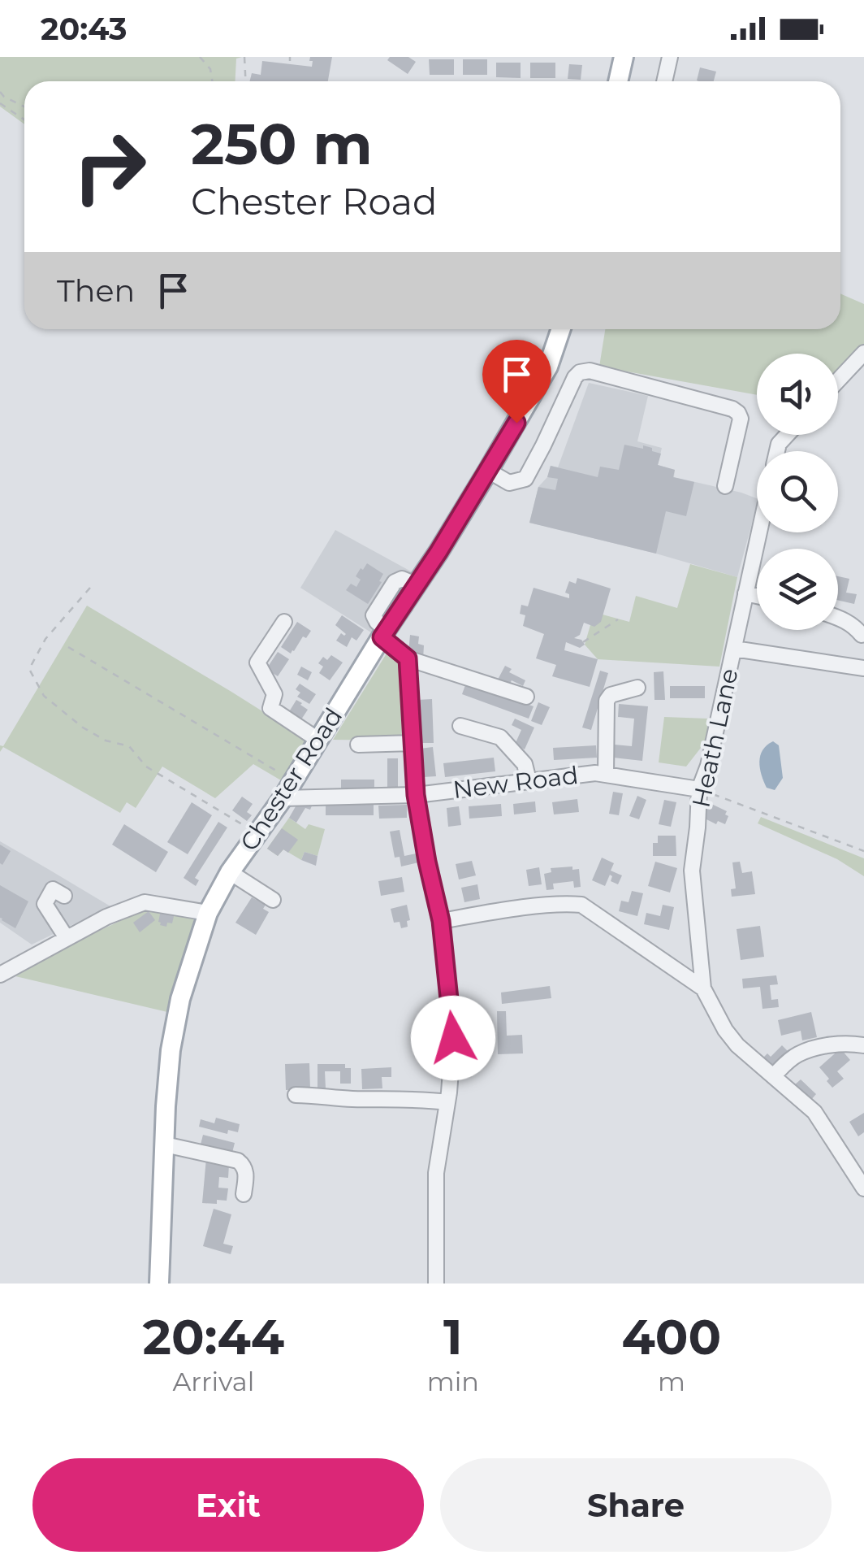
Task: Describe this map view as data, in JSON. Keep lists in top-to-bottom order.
{
  "streets": {
    "main road": ["Chester Road"],
    "street": ["Heath Lane", "New Road"]
  },
  "crossings": [
    ["Heath Lane", "New Road"],
    ["Chester Road", "New Road"]
  ],
  "page": {
    "status": "20:43",
    "turn": ["250 m", "Chester Road"],
    "then": "Then",
    "eta": [
      "20:44",
      "Arrival",
      "1",
      "min",
      "400",
      "m"
    ],
    "buttons": ["Exit", "Share"]
  }
}
